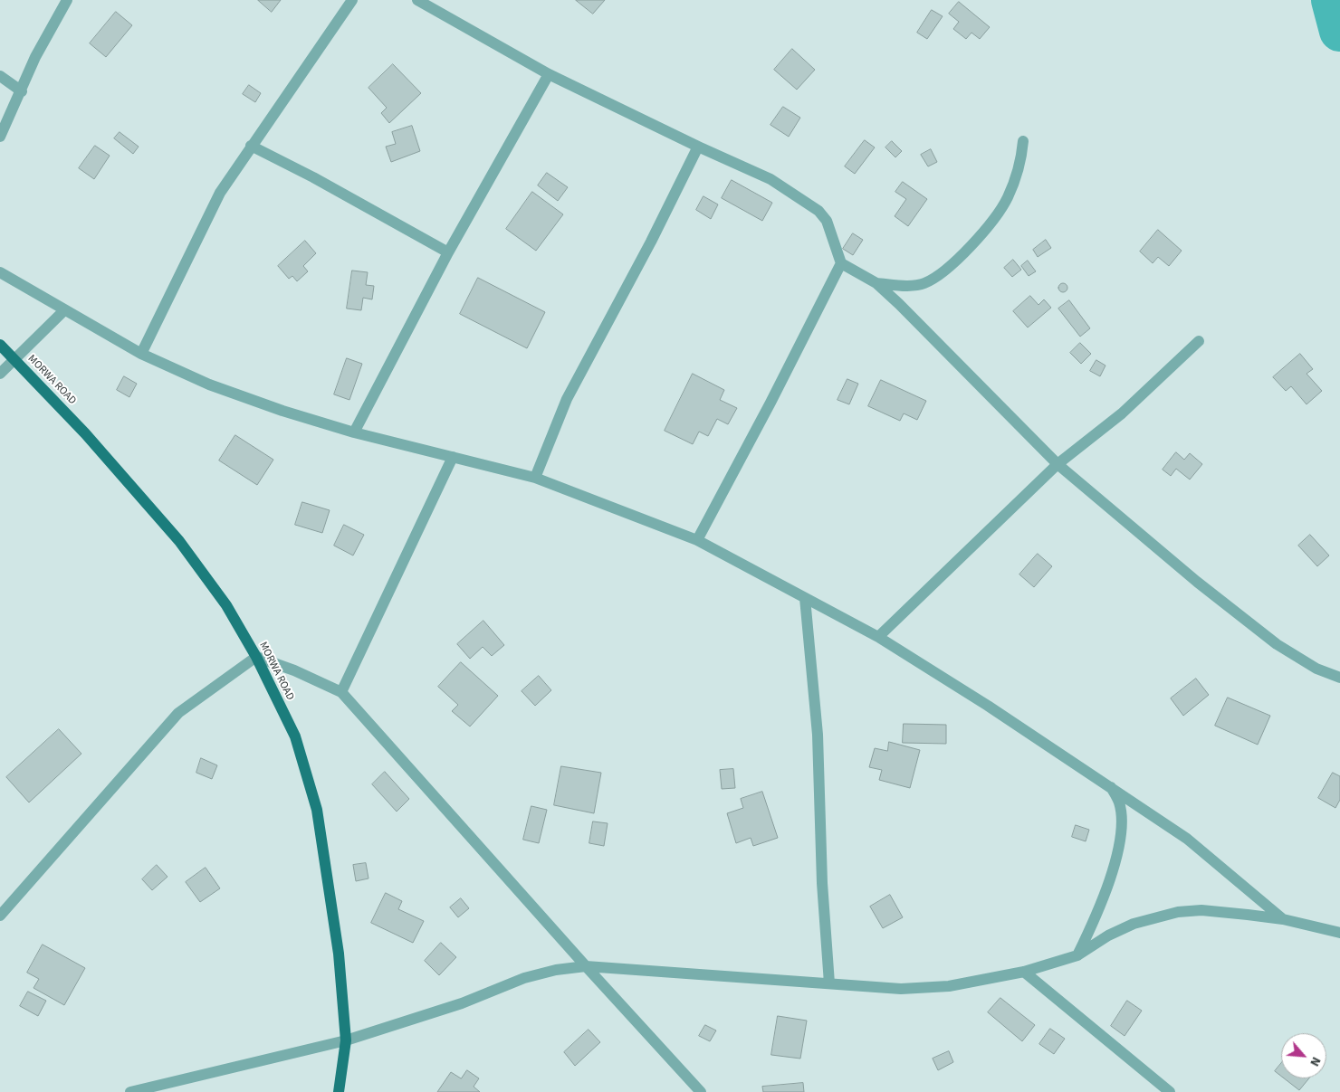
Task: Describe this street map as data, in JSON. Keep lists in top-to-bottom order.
{
  "streets": {
    "main road": ["MORWA ROAD"]
  },
  "north": "bottom right"
}
